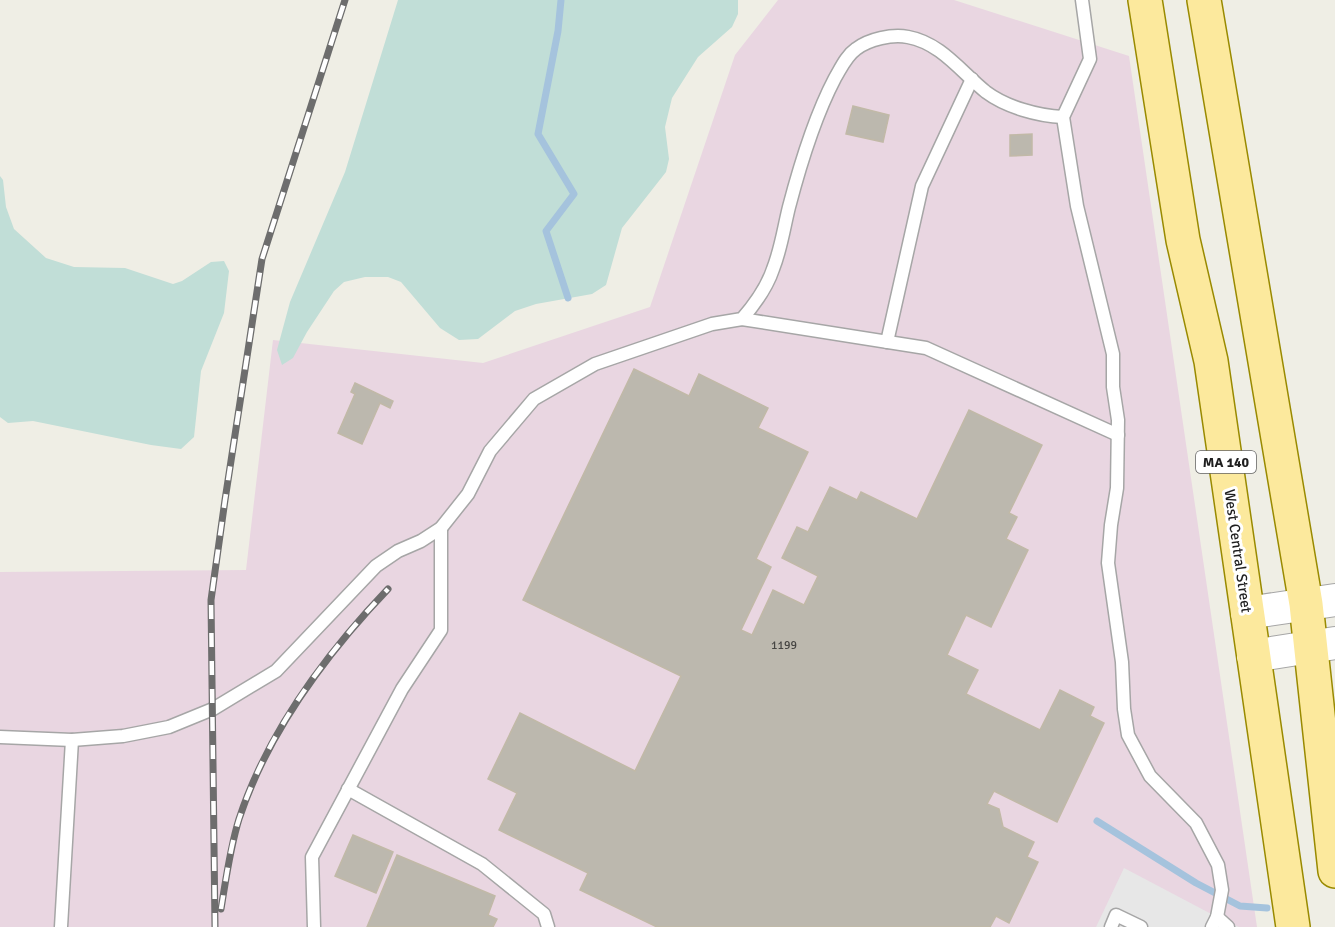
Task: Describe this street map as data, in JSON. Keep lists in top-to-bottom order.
{
  "streets": {
    "main road": ["MA 140", "West Central Street"]
  },
  "house_numbers": ["1199"]
}
